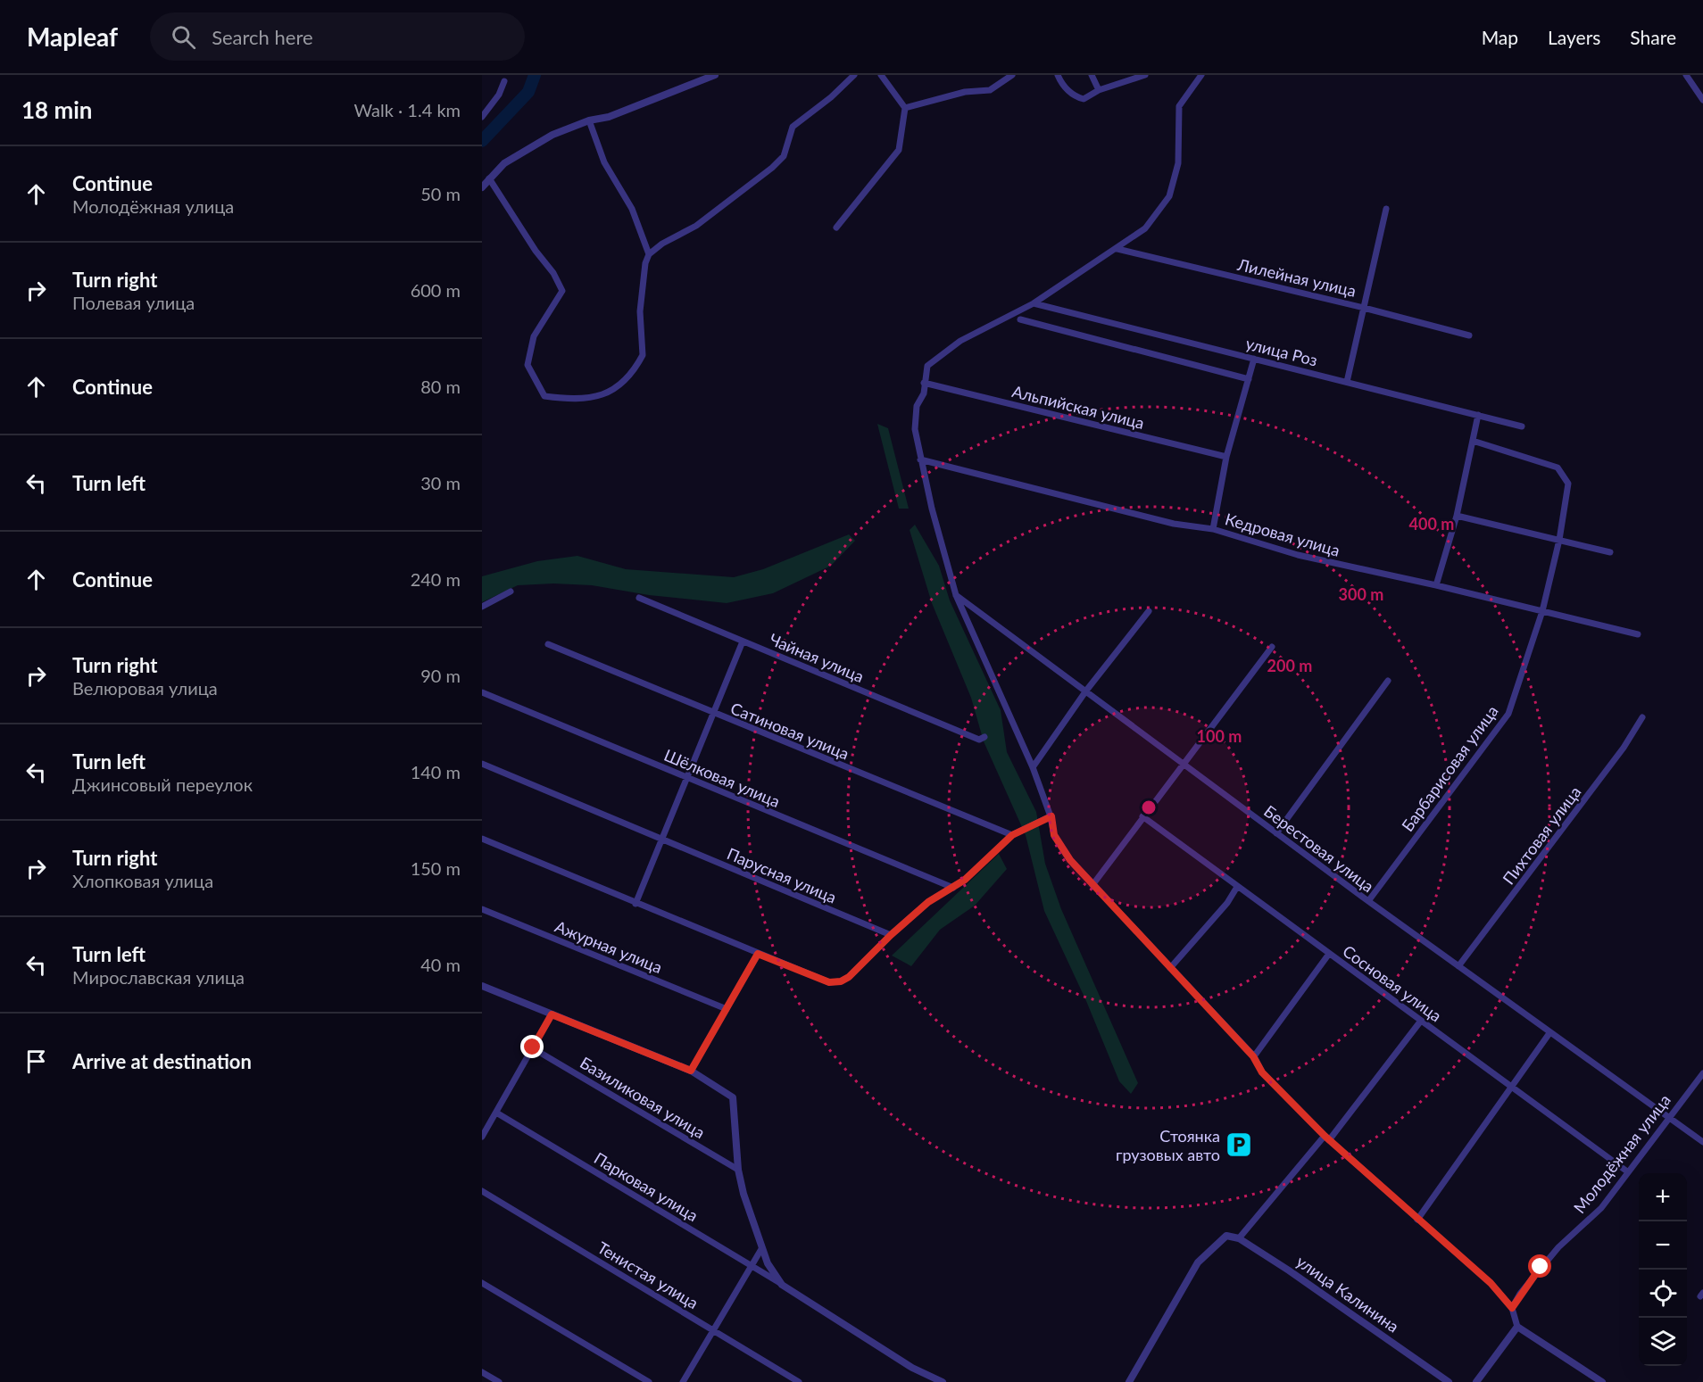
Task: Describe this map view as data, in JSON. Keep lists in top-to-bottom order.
{
  "streets": {
    "street": [
      "Лилейная улица",
      "улица Роз",
      "Альпийская улица",
      "Кедровая улица",
      "Чайная улица",
      "Сатиновая улица",
      "Барбарисовая улица",
      "Шёлковая улица",
      "Пихтовая улица",
      "Берестовая улица",
      "Парусная улица",
      "Ажурная улица",
      "Сосновая улица",
      "Базиликовая улица",
      "Молодёжная улица",
      "Парковая улица",
      "Тенистая улица",
      "улица Калинина"
    ]
  },
  "crossings": [
    ["Кедровая улица", "Барбарисовая улица"],
    ["Барбарисовая улица", "Берестовая улица"],
    ["Пихтовая улица", "Берестовая улица"],
    ["Берестовая улица", "Молодёжная улица"],
    ["Сосновая улица", "Молодёжная улица"]
  ],
  "places": {
    "parking": ["Стоянка грузовых авто"]
  },
  "page": {
    "header": "Mapleaf",
    "search": "Search here",
    "nav": ["Map", "Layers", "Share"],
    "heading": ["18 min", "Walk · 1.4 km"],
    "list": [
      ["Continue", "Молодёжная улица", "50 m"],
      ["Turn right", "Полевая улица", "600 m"],
      ["Continue", "80 m"],
      ["Turn left", "30 m"],
      ["Continue", "240 m"],
      ["Turn right", "Велюровая улица", "90 m"],
      ["Turn left", "Джинсовый переулок", "140 m"],
      ["Turn right", "Хлопковая улица", "150 m"],
      ["Turn left", "Мирославская улица", "40 m"],
      "Arrive at destination"
    ],
    "map_buttons": ["+", "−"]
  },
  "rings": [
    "400 m",
    "300 m",
    "200 m",
    "100 m"
  ]
}
